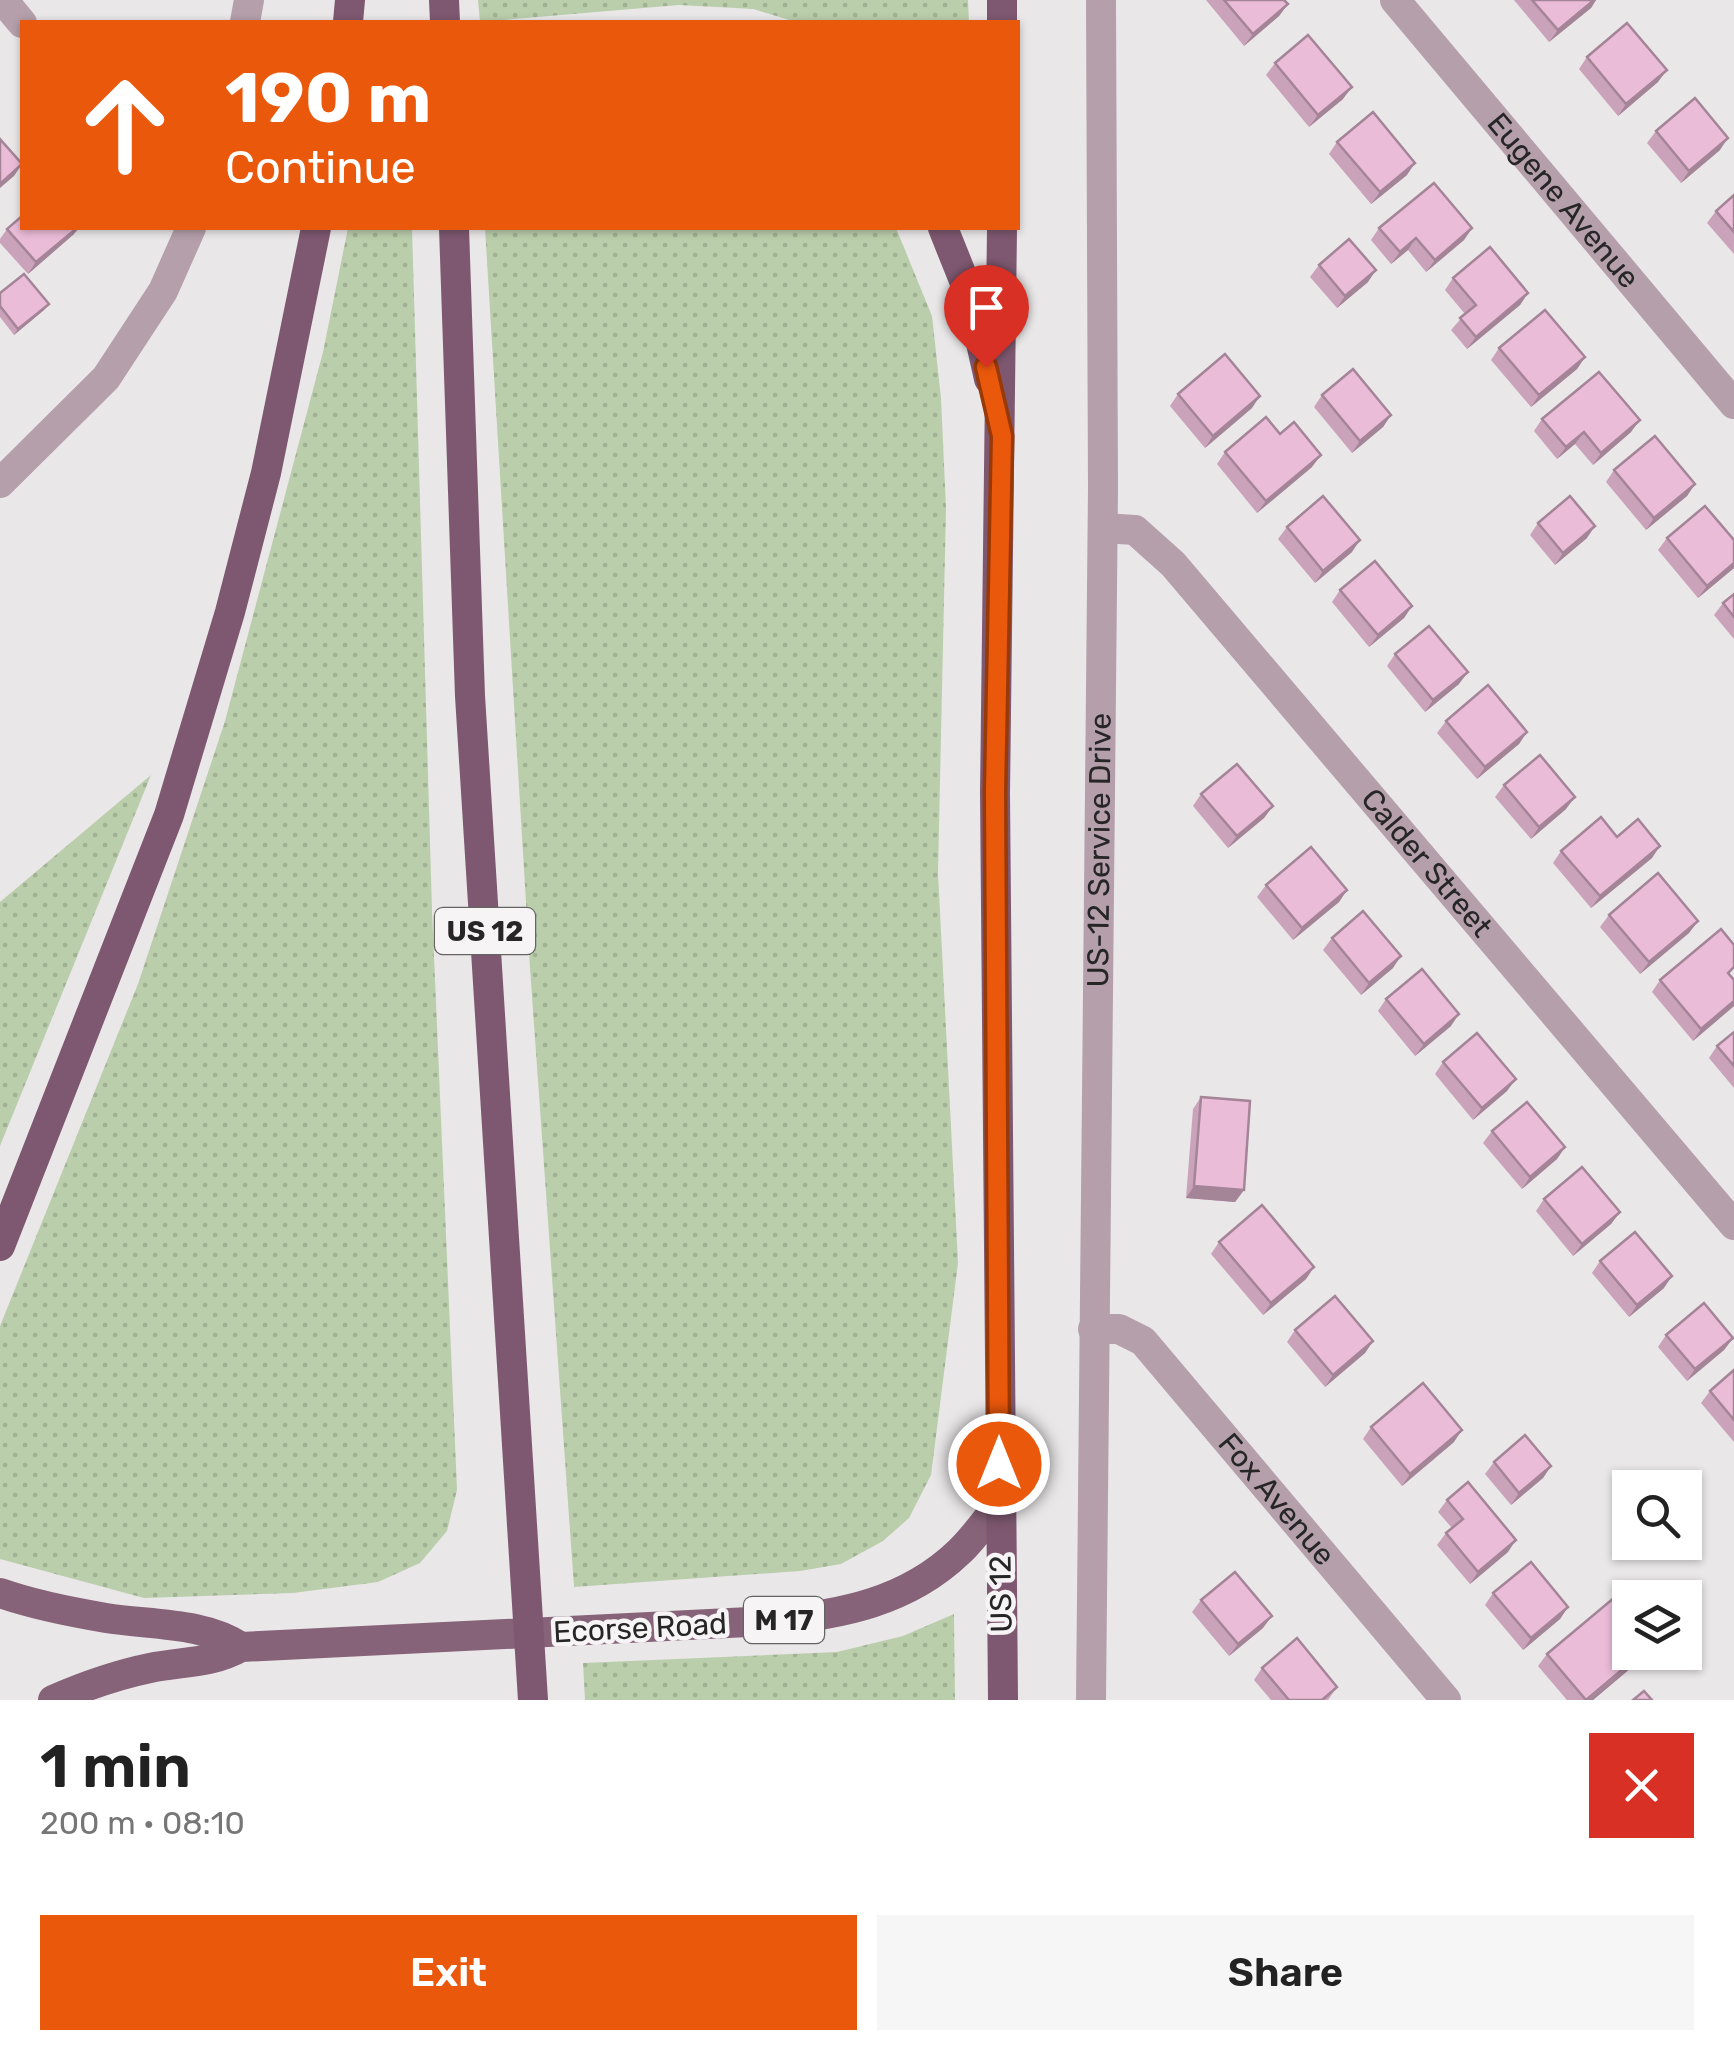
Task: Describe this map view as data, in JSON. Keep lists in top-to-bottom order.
{
  "streets": {
    "highway": ["US 12"],
    "main road": ["M 17", "Ecorse Road"],
    "street": [
      "Eugene Avenue",
      "US-12 Service Drive",
      "Calder Street",
      "Fox Avenue"
    ]
  },
  "crossings": [
    ["US-12 Service Drive", "Calder Street"],
    ["US-12 Service Drive", "Fox Avenue"],
    ["US 12", "Ecorse Road"]
  ],
  "page": {
    "turn": ["190 m", "Continue"],
    "heading": ["1 min", "200 m · 08:10"],
    "buttons": ["Exit", "Share"]
  }
}
